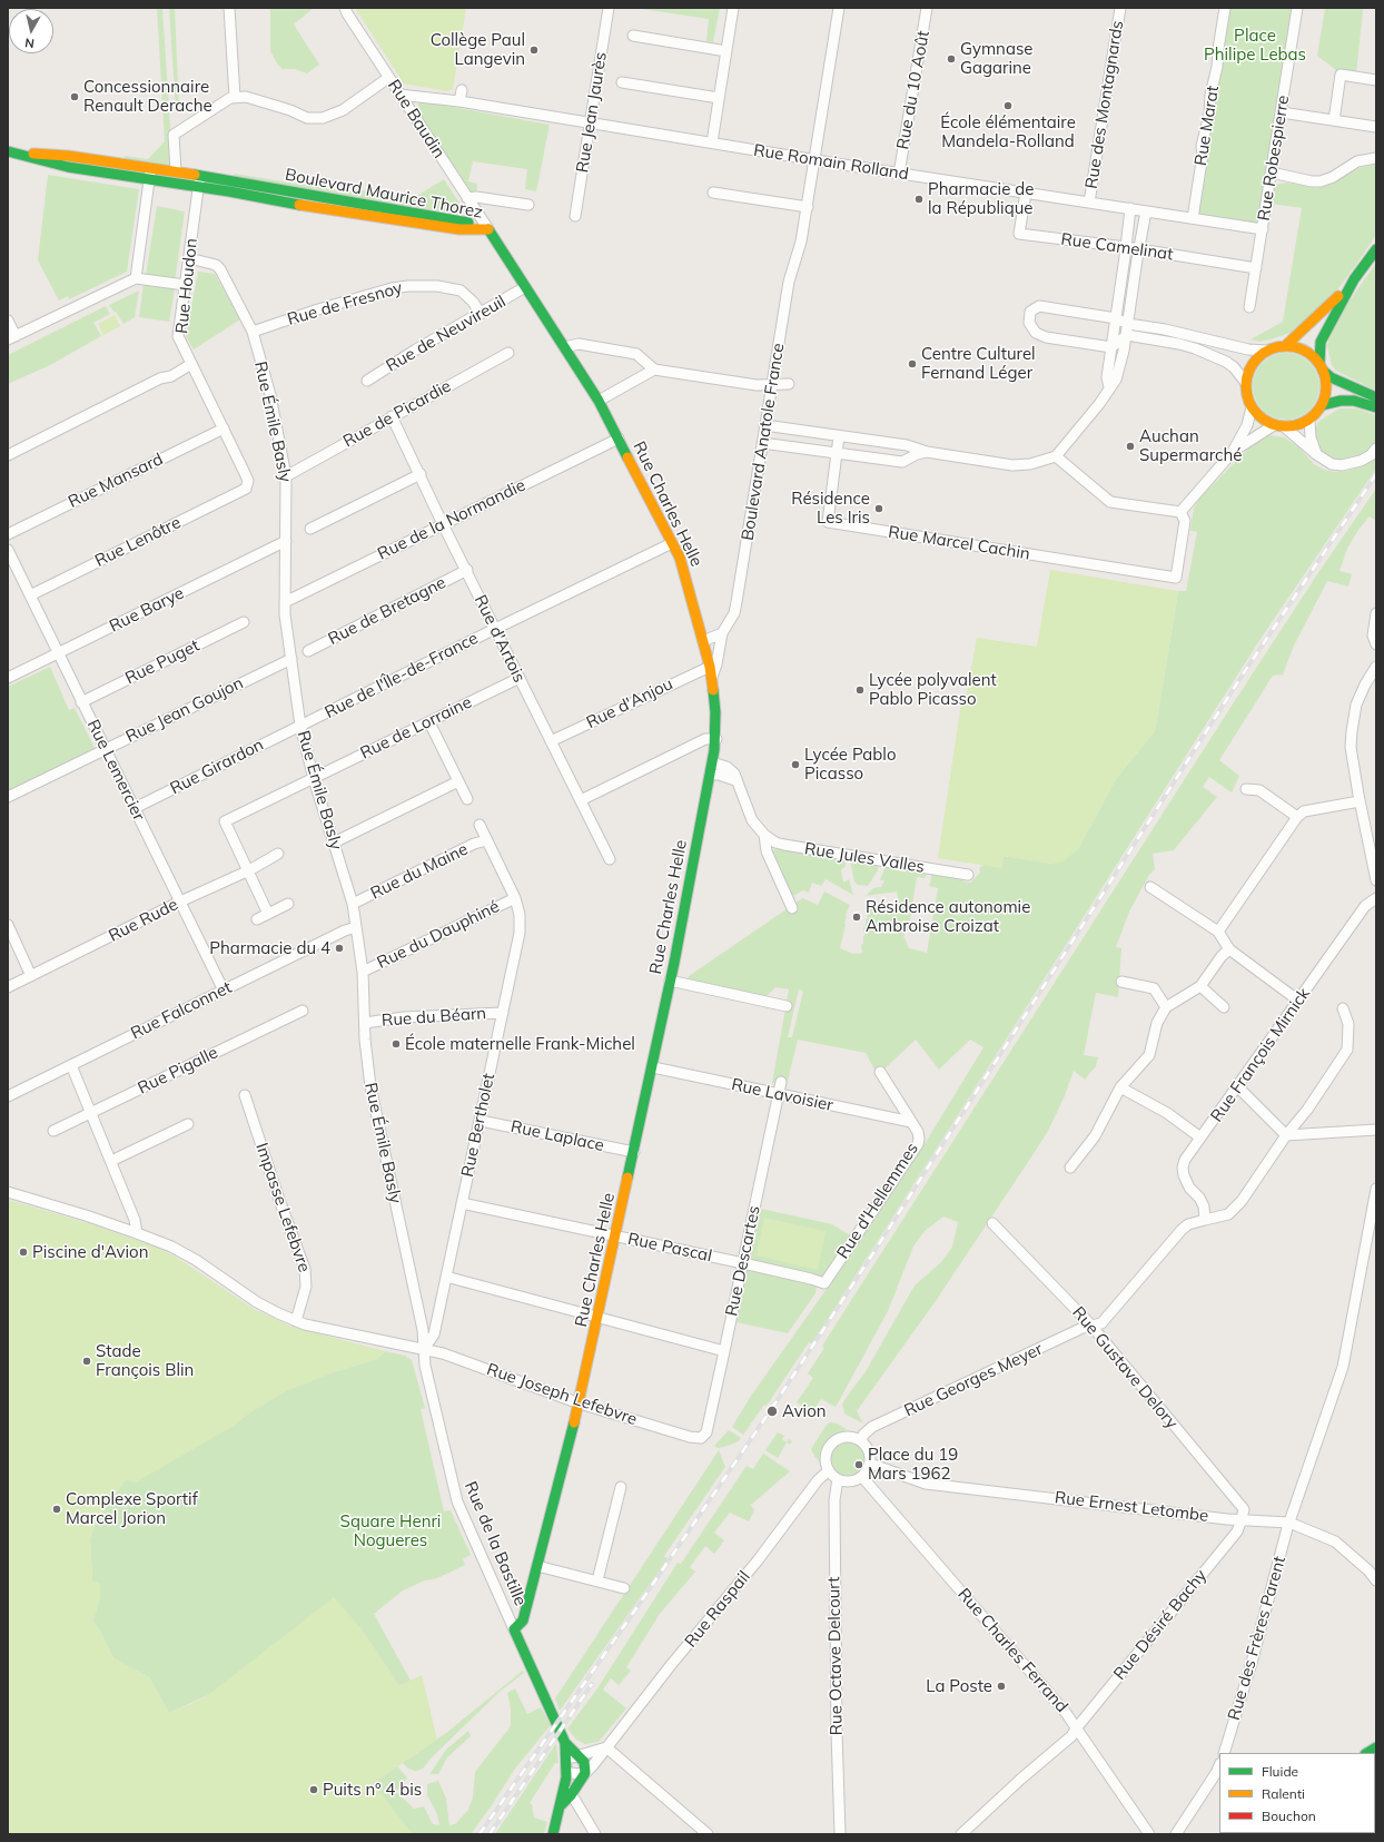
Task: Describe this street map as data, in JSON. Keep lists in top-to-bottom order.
{
  "streets": {
    "street": [
      "Rue du 10 Août",
      "Rue des Montagnards",
      "Rue Jean Jaurès",
      "Rue Baudin",
      "Rue Marat",
      "Rue Robespierre",
      "Rue Romain Rolland",
      "Boulevard Maurice Thorez",
      "Rue Camelinat",
      "Rue Houdon",
      "Rue de Fresnoy",
      "Rue de Neuvireuil",
      "Rue de Picardie",
      "Rue Émile Basly",
      "Boulevard Anatole France",
      "Rue Mansard",
      "Rue Charles Helle",
      "Rue de la Normandie",
      "Rue Lenôtre",
      "Rue Marcel Cachin",
      "Rue Barye",
      "Rue de Bretagne",
      "Rue d'Artois",
      "Rue Puget",
      "Rue de l'Île-de-France",
      "Rue d'Anjou",
      "Rue Jean Goujon",
      "Rue de Lorraine",
      "Rue Girardon",
      "Rue Lemercier",
      "Rue Jules Valles",
      "Rue du Maine",
      "Rue Rude",
      "Rue du Dauphiné",
      "Rue Falconnet",
      "Rue du Béarn",
      "Rue François Mirnick",
      "Rue Pigalle",
      "Rue Lavoisier",
      "Rue Bertholet",
      "Rue Laplace",
      "Rue d'Hellemmes",
      "Impasse Lefebvre",
      "Rue Pascal",
      "Rue Descartes",
      "Rue Gustave Delory",
      "Rue Georges Meyer",
      "Rue Joseph Lefebvre",
      "Rue Ernest Letombe",
      "Rue de la Bastille",
      "Rue Raspail",
      "Rue Désiré Bachy",
      "Rue des Frères Parent",
      "Rue Charles Ferrand",
      "Rue Octave Delcourt"
    ]
  },
  "crossings": [
    ["Rue du 10 Août", "Rue Romain Rolland"],
    ["Rue des Montagnards", "Rue Romain Rolland"],
    ["Rue Jean Jaurès", "Rue Romain Rolland"],
    ["Rue Baudin", "Rue Romain Rolland"],
    ["Rue Baudin", "Boulevard Maurice Thorez"],
    ["Rue Baudin", "Rue Charles Helle"],
    ["Rue Marat", "Rue Romain Rolland"],
    ["Rue Robespierre", "Rue Romain Rolland"],
    ["Rue Robespierre", "Rue Camelinat"],
    ["Rue Romain Rolland", "Rue Camelinat"],
    ["Rue Romain Rolland", "Boulevard Anatole France"],
    ["Boulevard Maurice Thorez", "Rue Houdon"],
    ["Boulevard Maurice Thorez", "Rue Charles Helle"],
    ["Rue Houdon", "Rue Émile Basly"],
    ["Rue Houdon", "Rue Mansard"],
    ["Rue Houdon", "Rue Lenôtre"],
    ["Rue de Fresnoy", "Rue de Neuvireuil"],
    ["Rue de Fresnoy", "Rue Émile Basly"],
    ["Rue de Neuvireuil", "Rue Charles Helle"],
    ["Rue de Picardie", "Rue Émile Basly"],
    ["Rue de Picardie", "Rue d'Artois"],
    ["Rue Émile Basly", "Rue de la Normandie"],
    ["Rue Émile Basly", "Rue Barye"],
    ["Rue Émile Basly", "Rue de l'Île-de-France"],
    ["Rue Émile Basly", "Rue Jean Goujon"],
    ["Rue Émile Basly", "Rue de Lorraine"],
    ["Rue Émile Basly", "Rue Girardon"],
    ["Rue Émile Basly", "Rue du Maine"],
    ["Rue Émile Basly", "Rue du Dauphiné"],
    ["Rue Émile Basly", "Rue Falconnet"],
    ["Rue Émile Basly", "Rue du Béarn"],
    ["Rue Émile Basly", "Rue Bertholet"],
    ["Rue Émile Basly", "Rue Joseph Lefebvre"],
    ["Rue Émile Basly", "Rue de la Bastille"],
    ["Boulevard Anatole France", "Rue Charles Helle"],
    ["Boulevard Anatole France", "Rue d'Anjou"],
    ["Rue Charles Helle", "Rue de la Normandie"],
    ["Rue Charles Helle", "Rue de l'Île-de-France"],
    ["Rue Charles Helle", "Rue d'Anjou"],
    ["Rue Charles Helle", "Rue Lavoisier"],
    ["Rue Charles Helle", "Rue Laplace"],
    ["Rue Charles Helle", "Rue Pascal"],
    ["Rue Charles Helle", "Rue Joseph Lefebvre"],
    ["Rue Charles Helle", "Rue de la Bastille"],
    ["Rue de la Normandie", "Rue d'Artois"],
    ["Rue Lenôtre", "Rue Lemercier"],
    ["Rue Barye", "Rue Lemercier"],
    ["Rue de Bretagne", "Rue d'Artois"],
    ["Rue d'Artois", "Rue de l'Île-de-France"],
    ["Rue d'Artois", "Rue d'Anjou"],
    ["Rue d'Artois", "Rue de Lorraine"],
    ["Rue Puget", "Rue Lemercier"],
    ["Rue de l'Île-de-France", "Rue Girardon"],
    ["Rue Jean Goujon", "Rue Lemercier"],
    ["Rue de Lorraine", "Rue Rude"],
    ["Rue Girardon", "Rue Lemercier"],
    ["Rue Lemercier", "Rue Rude"],
    ["Rue Lemercier", "Rue Falconnet"],
    ["Rue du Maine", "Rue Bertholet"],
    ["Rue du Dauphiné", "Rue Bertholet"],
    ["Rue du Béarn", "Rue Bertholet"],
    ["Rue François Mirnick", "Rue Georges Meyer"],
    ["Rue Lavoisier", "Rue d'Hellemmes"],
    ["Rue Lavoisier", "Rue Descartes"],
    ["Rue Bertholet", "Rue Laplace"],
    ["Rue Bertholet", "Rue Pascal"],
    ["Rue Bertholet", "Rue Joseph Lefebvre"],
    ["Rue Bertholet", "Rue de la Bastille"],
    ["Rue d'Hellemmes", "Rue Pascal"],
    ["Impasse Lefebvre", "Rue Joseph Lefebvre"],
    ["Rue Pascal", "Rue Descartes"],
    ["Rue Descartes", "Rue Joseph Lefebvre"],
    ["Rue Gustave Delory", "Rue Georges Meyer"],
    ["Rue Gustave Delory", "Rue Ernest Letombe"],
    ["Rue Gustave Delory", "Rue Désiré Bachy"],
    ["Rue Georges Meyer", "Rue Ernest Letombe"],
    ["Rue Georges Meyer", "Rue Raspail"],
    ["Rue Georges Meyer", "Rue Charles Ferrand"],
    ["Rue Georges Meyer", "Rue Octave Delcourt"],
    ["Rue Joseph Lefebvre", "Rue de la Bastille"],
    ["Rue Ernest Letombe", "Rue Raspail"],
    ["Rue Ernest Letombe", "Rue Désiré Bachy"],
    ["Rue Ernest Letombe", "Rue des Frères Parent"],
    ["Rue Ernest Letombe", "Rue Charles Ferrand"],
    ["Rue Ernest Letombe", "Rue Octave Delcourt"],
    ["Rue de la Bastille", "Rue Raspail"],
    ["Rue Raspail", "Rue Charles Ferrand"],
    ["Rue Raspail", "Rue Octave Delcourt"],
    ["Rue Désiré Bachy", "Rue Charles Ferrand"],
    ["Rue Charles Ferrand", "Rue Octave Delcourt"]
  ],
  "parks": ["Place Philipe Lebas", "Square Henri Nogueres"],
  "places": [
    "Collège Paul Langevin",
    "Gymnase Gagarine",
    "Concessionnaire Renault Derache",
    "École élémentaire Mandela-Rolland",
    "Pharmacie de la République",
    "Centre Culturel Fernand Léger",
    "Auchan Supermarché",
    "Résidence Les Iris",
    "Lycée polyvalent Pablo Picasso",
    "Lycée Pablo Picasso",
    "Résidence autonomie Ambroise Croizat",
    "Pharmacie du 4",
    "École maternelle Frank-Michel",
    "Piscine d'Avion",
    "Stade François Blin",
    "Avion",
    "Place du 19 Mars 1962",
    "Complexe Sportif Marcel Jorion",
    "La Poste",
    "Puits n° 4 bis"
  ],
  "legend": ["Fluide", "Ralenti", "Bouchon"],
  "north": "bottom"
}
